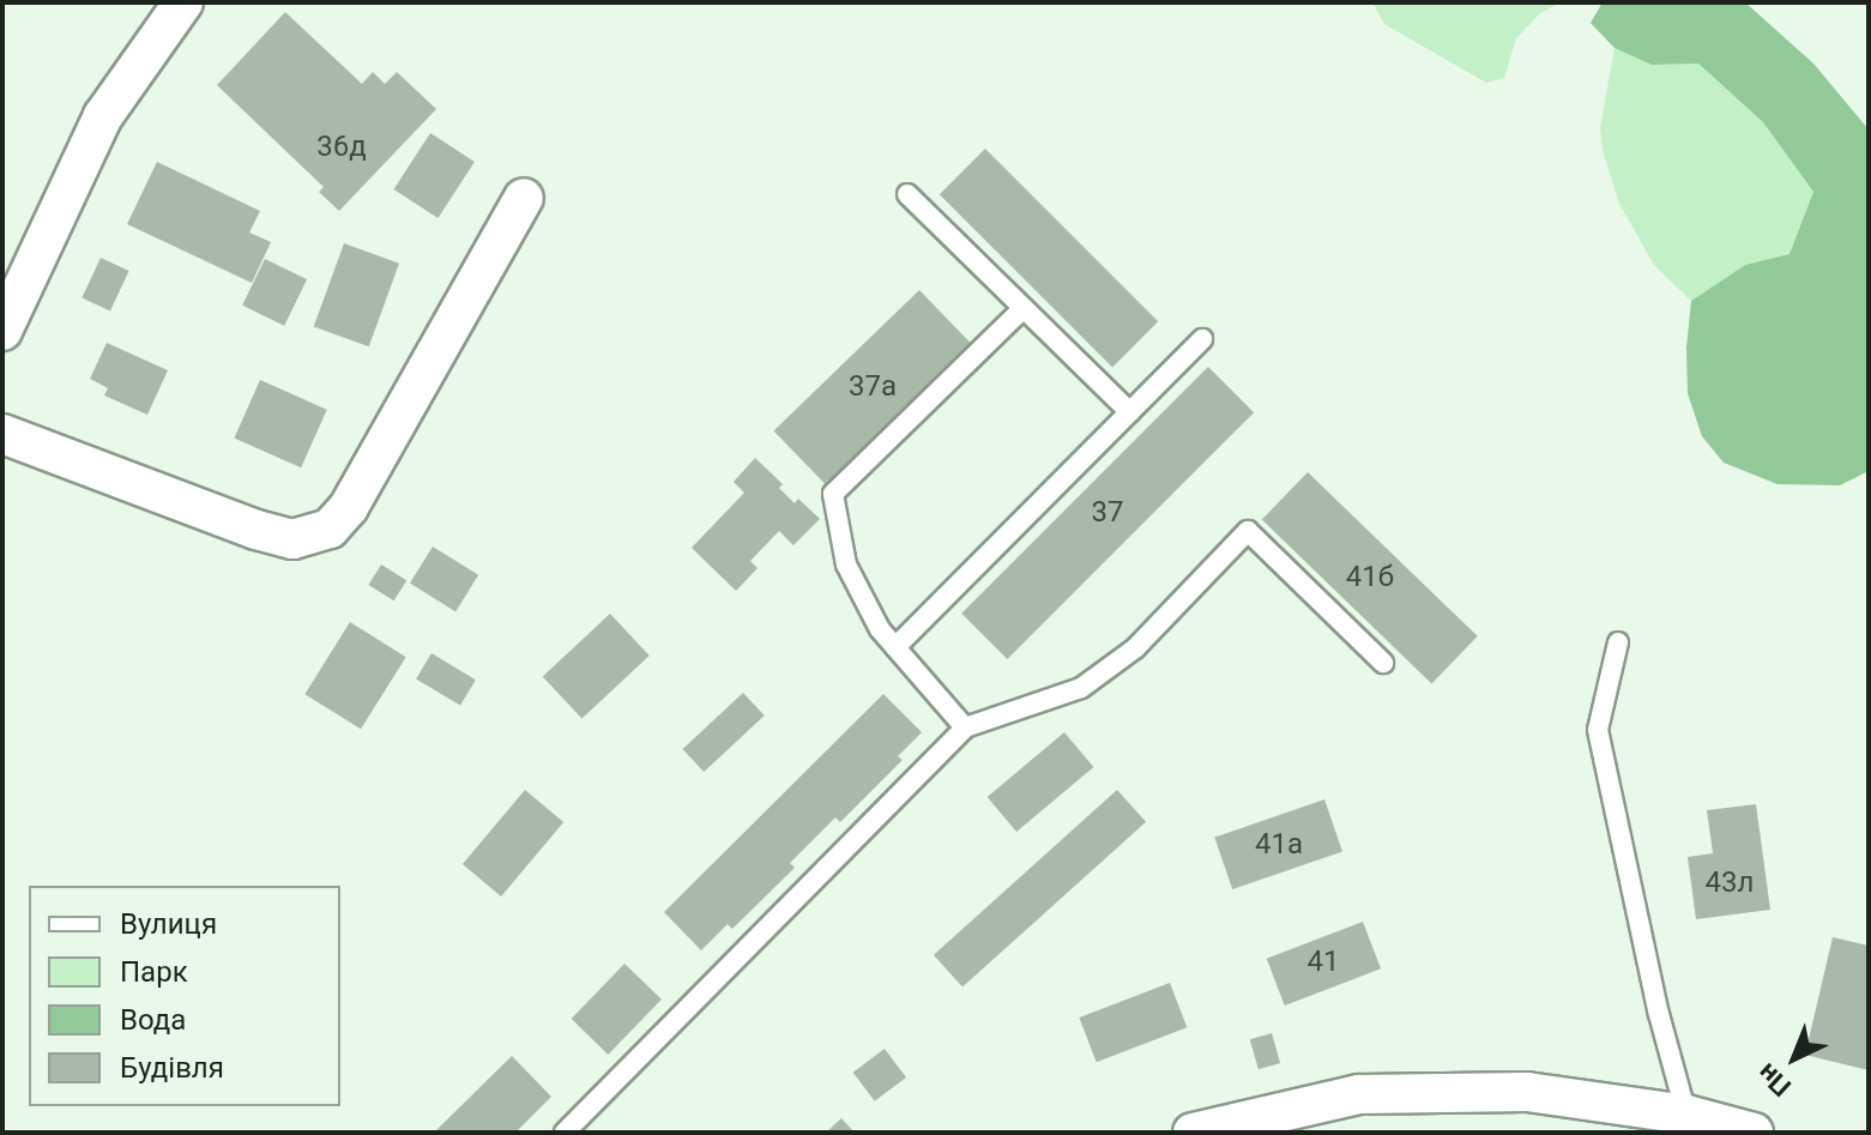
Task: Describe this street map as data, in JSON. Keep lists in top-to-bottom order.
{
  "house_numbers": [
    "36д",
    "37а",
    "37",
    "41б",
    "41а",
    "43л",
    "41"
  ],
  "legend": [
    "Вулиця",
    "Парк",
    "Вода",
    "Будівля"
  ],
  "north": "bottom left"
}
